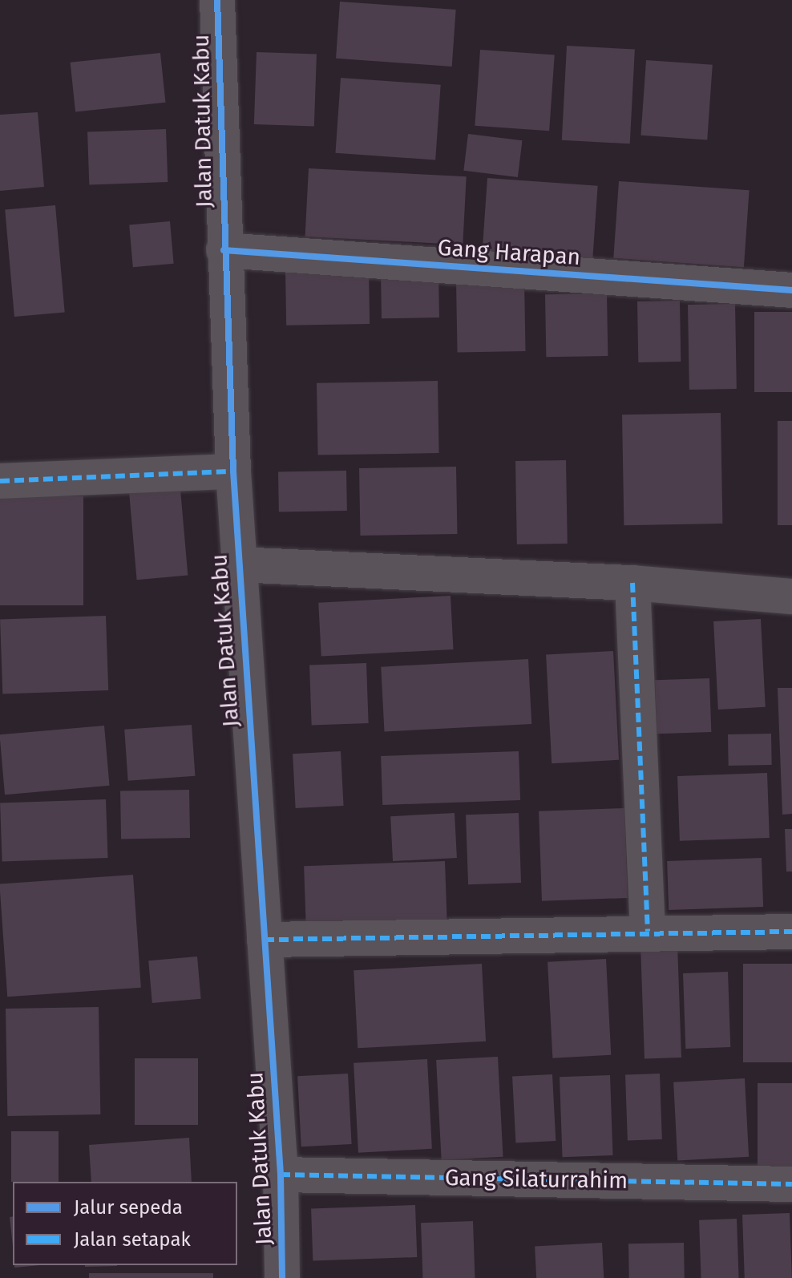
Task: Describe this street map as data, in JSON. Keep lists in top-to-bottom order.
{
  "streets": {
    "street": ["Jalan Datuk Kabu", "Gang Harapan", "Gang Silaturrahim"]
  },
  "crossings": [
    ["Jalan Datuk Kabu", "Gang Harapan"],
    ["Jalan Datuk Kabu", "Gang Silaturrahim"]
  ],
  "legend": ["Jalur sepeda", "Jalan setapak"]
}
